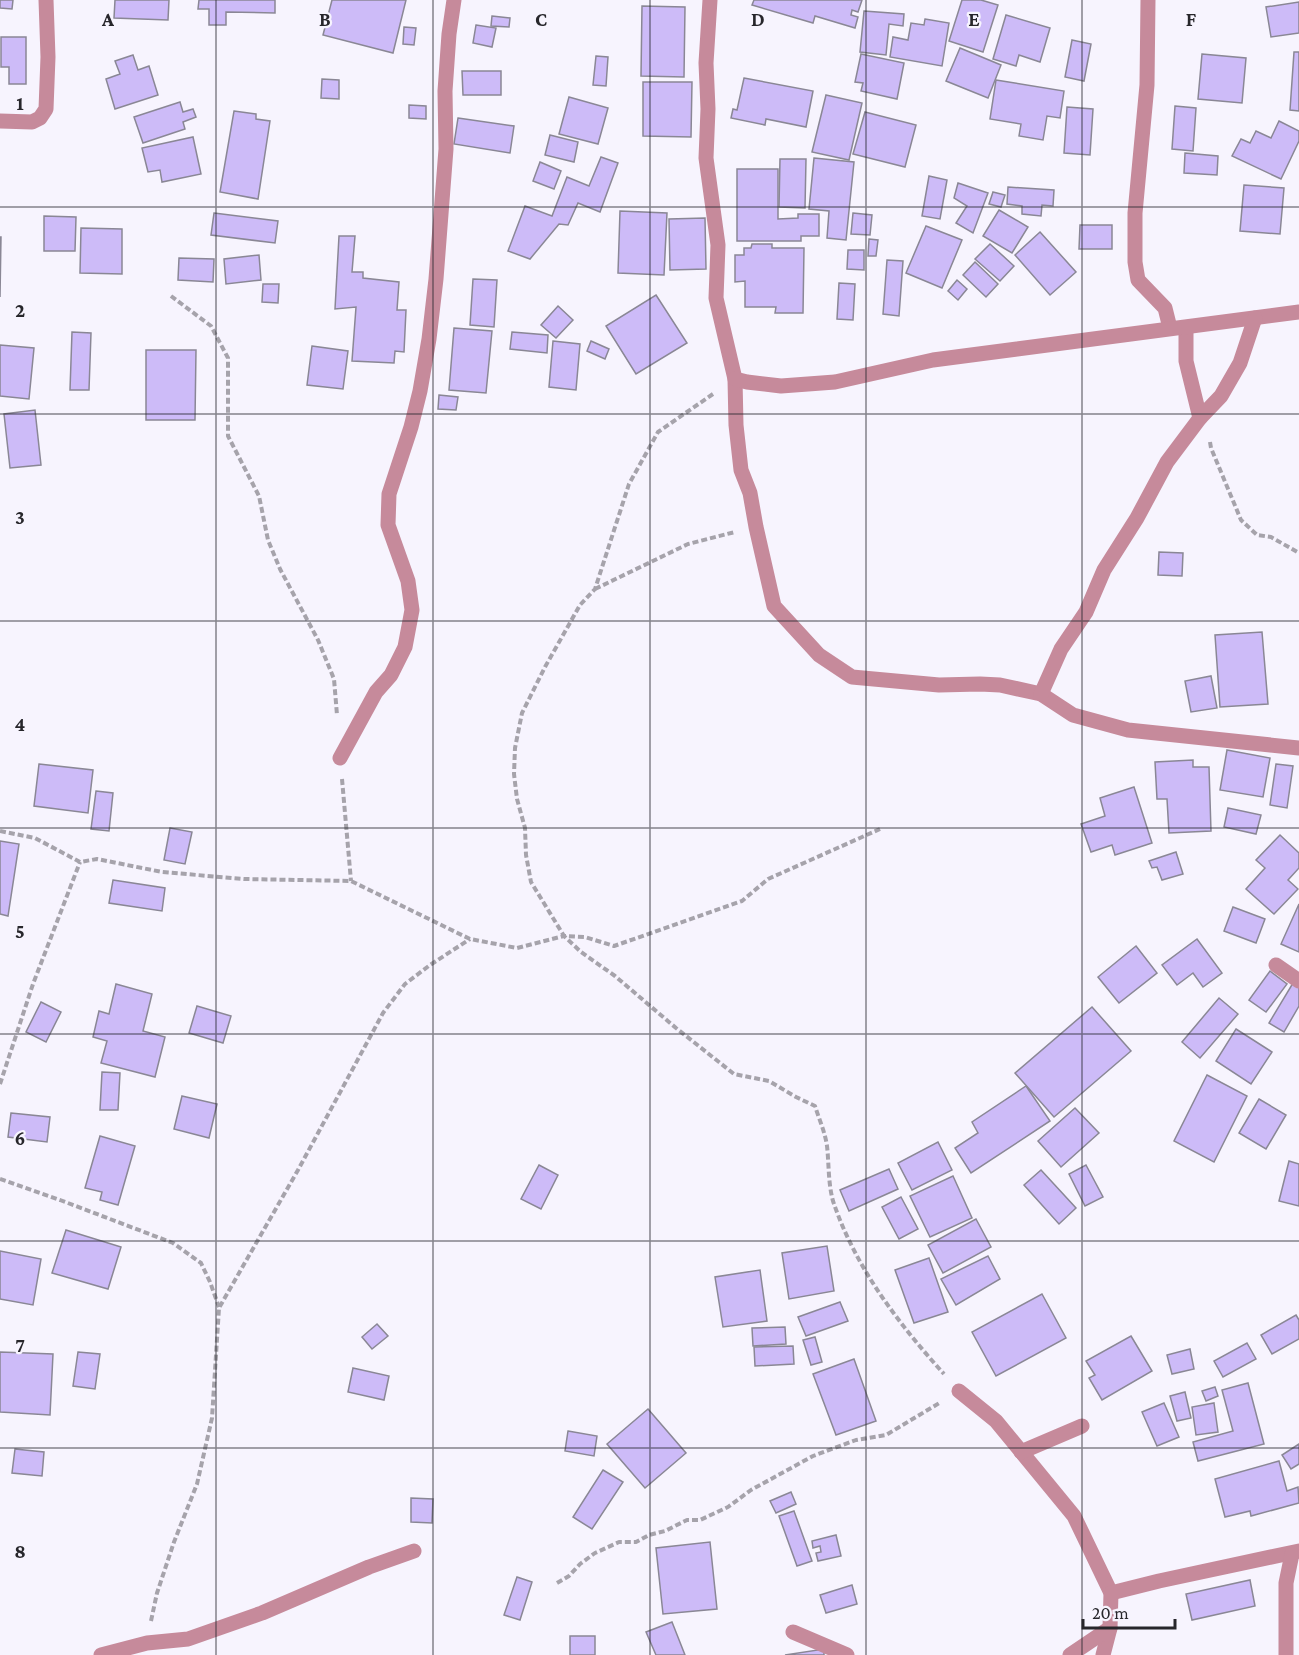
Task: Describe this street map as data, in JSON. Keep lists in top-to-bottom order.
{
  "scale_bar": "20 m",
  "grid": {
    "columns": [
      "A",
      "B",
      "C",
      "D",
      "E",
      "F"
    ],
    "rows": [
      "1",
      "2",
      "3",
      "4",
      "5",
      "6",
      "7",
      "8"
    ]
  }
}
